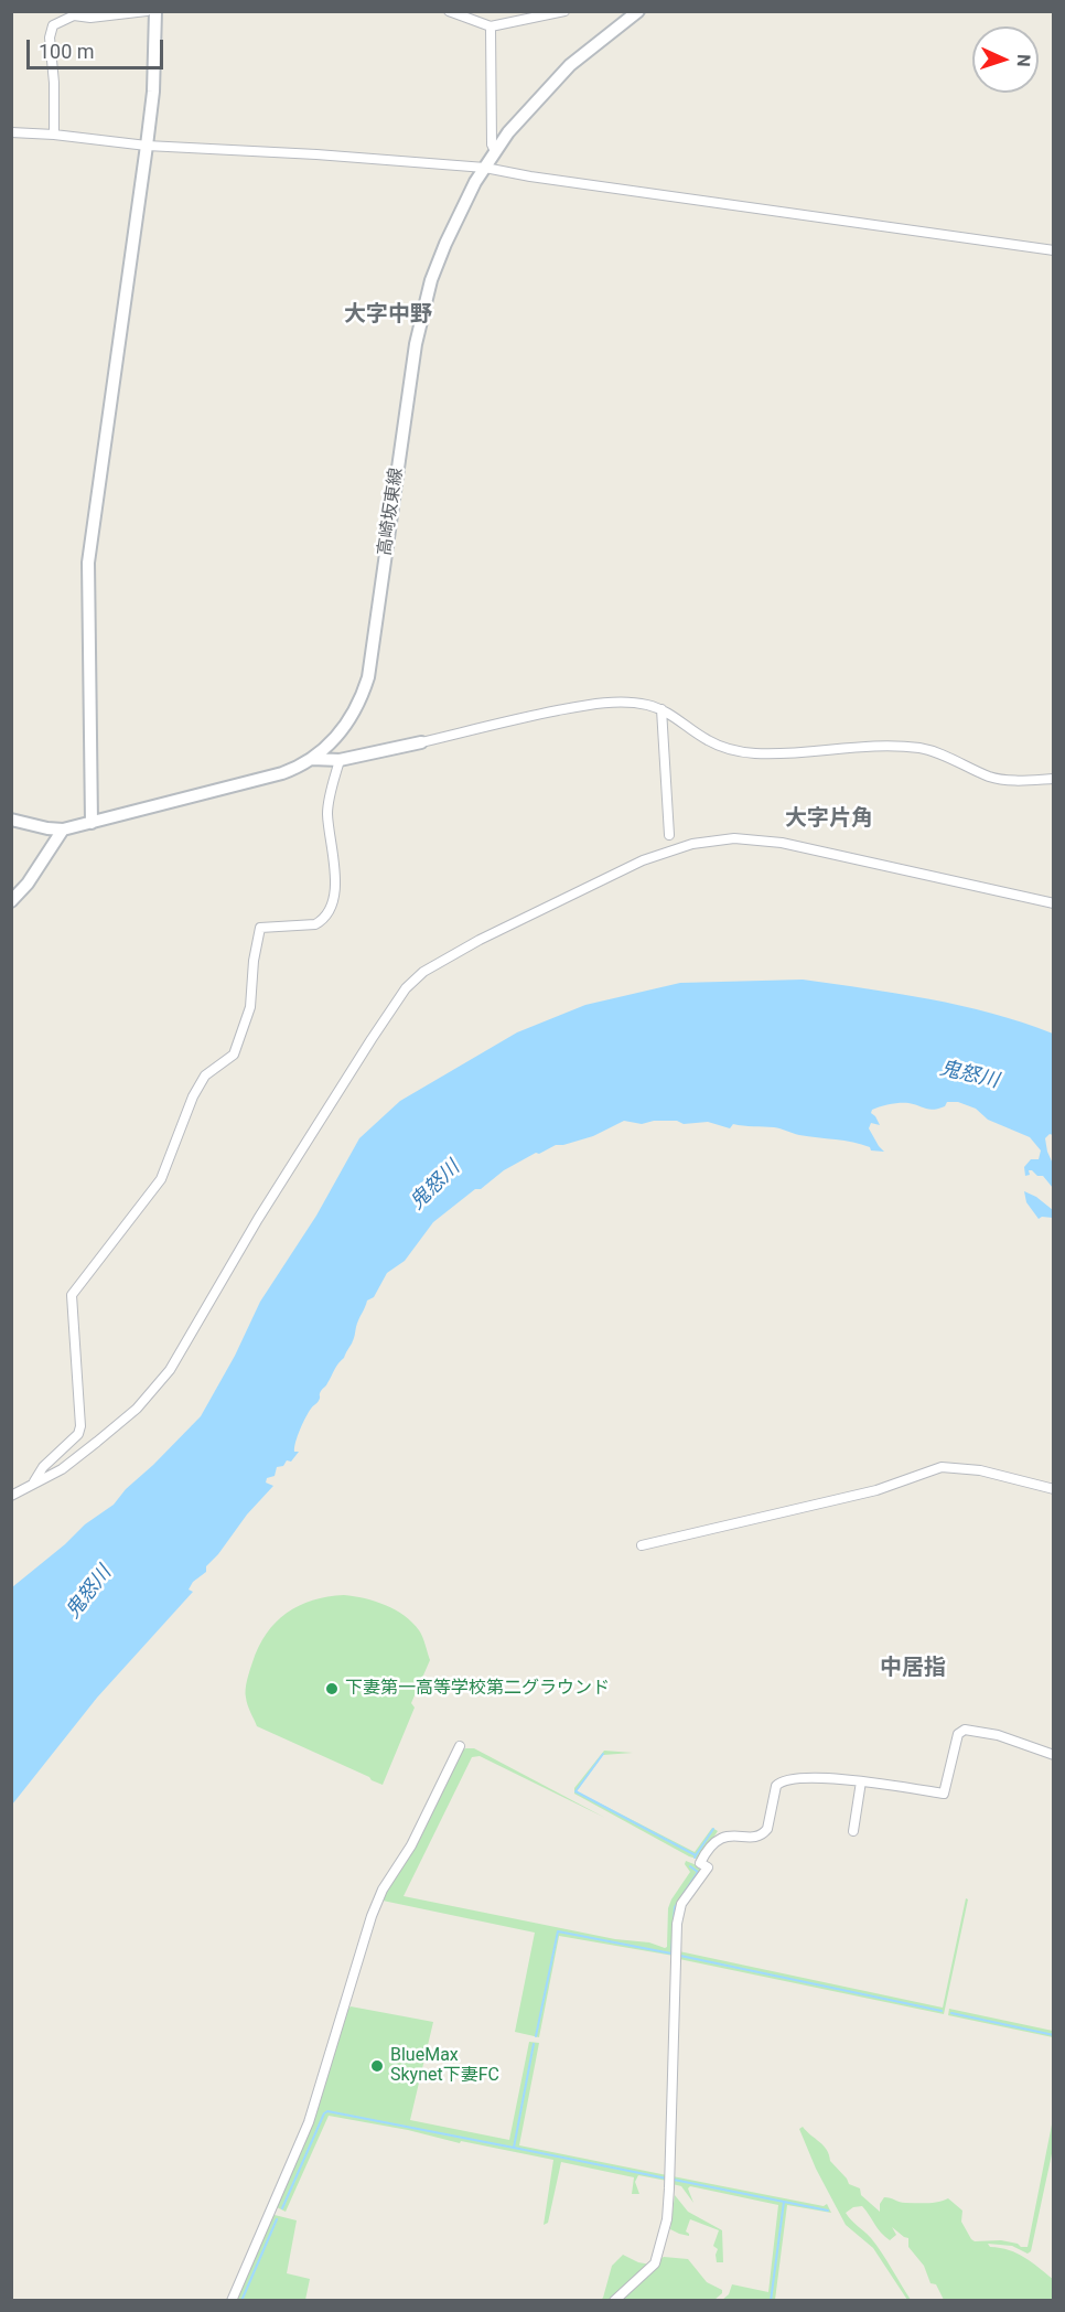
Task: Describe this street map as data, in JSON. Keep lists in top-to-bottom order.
{
  "streets": {
    "main road": ["高崎坂東線"]
  },
  "districts": ["大字中野", "大字片角", "中居指"],
  "water": ["鬼怒川"],
  "places": ["下妻第一高等学校第二グラウンド", "BlueMax Skynet下妻FC"],
  "scale_bar": "100 m",
  "north": "right"
}
